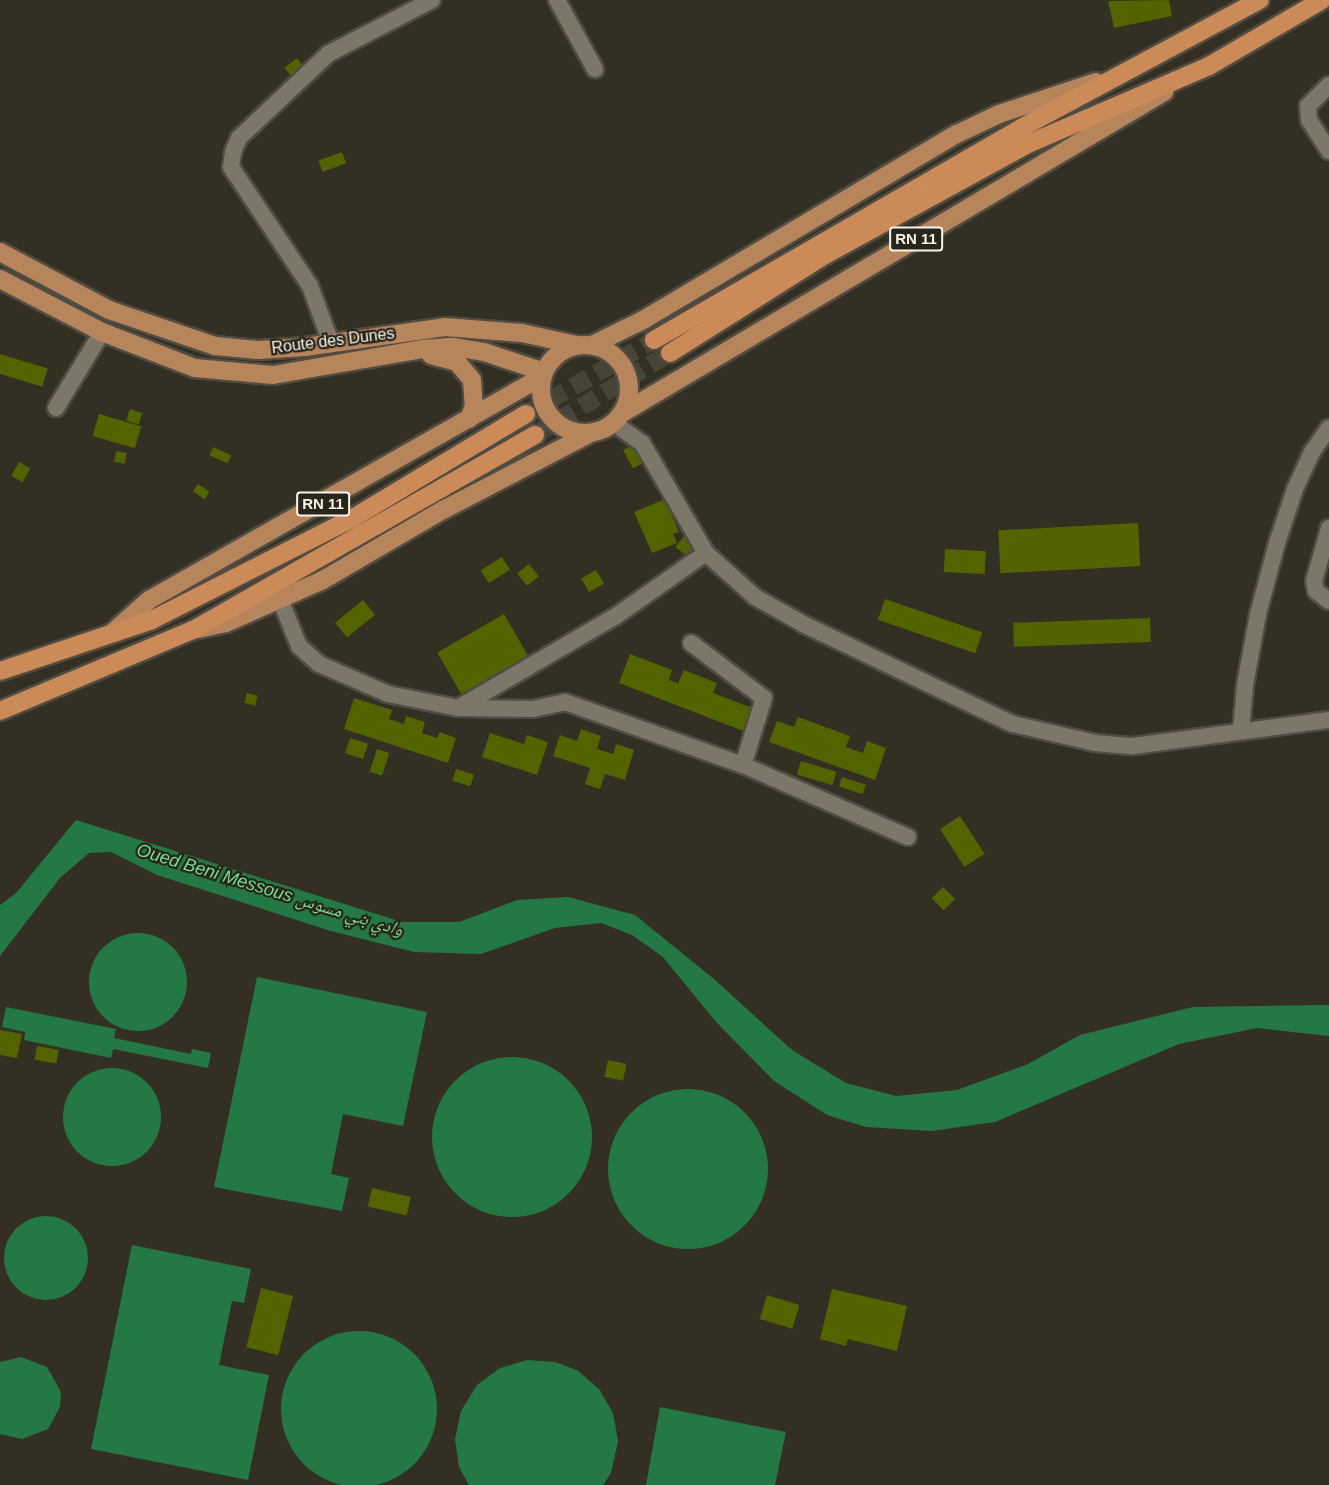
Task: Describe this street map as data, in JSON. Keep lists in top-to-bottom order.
{
  "streets": {
    "highway": ["RN 11"],
    "main road": ["Route des Dunes"]
  },
  "crossings": [
    ["RN 11", "Route des Dunes"]
  ],
  "water": ["Oued Beni Messous وادي بني مسوس"]
}
